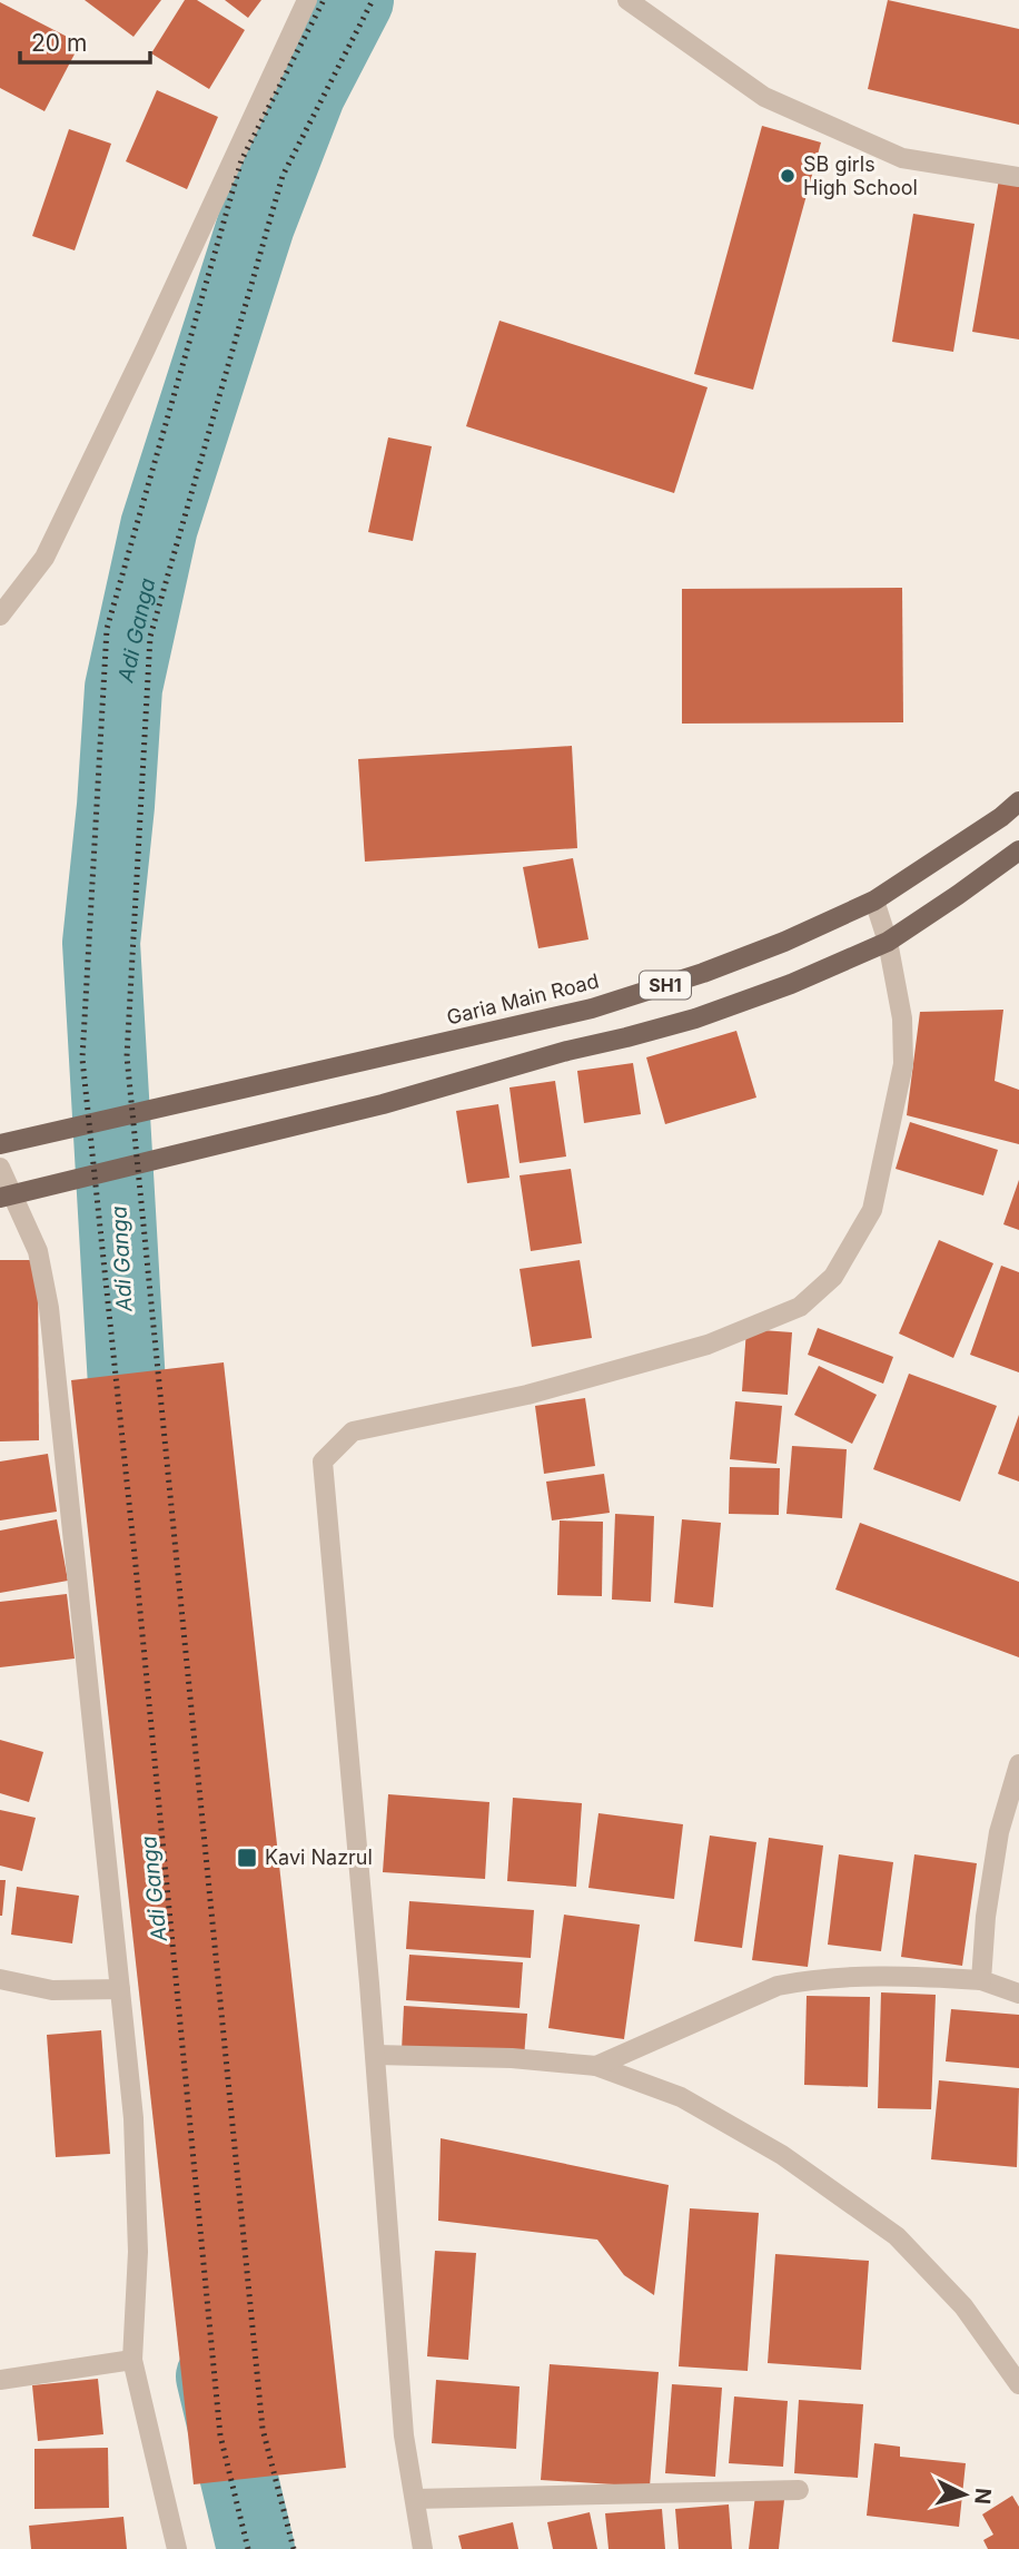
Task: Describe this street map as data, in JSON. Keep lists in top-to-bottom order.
{
  "streets": {
    "main road": ["SH1", "Garia Main Road"]
  },
  "water": ["Adi Ganga"],
  "places": {
    "other": ["SB girls High School"],
    "transit": ["Kavi Nazrul"]
  },
  "scale_bar": "20 m",
  "north": "right"
}
